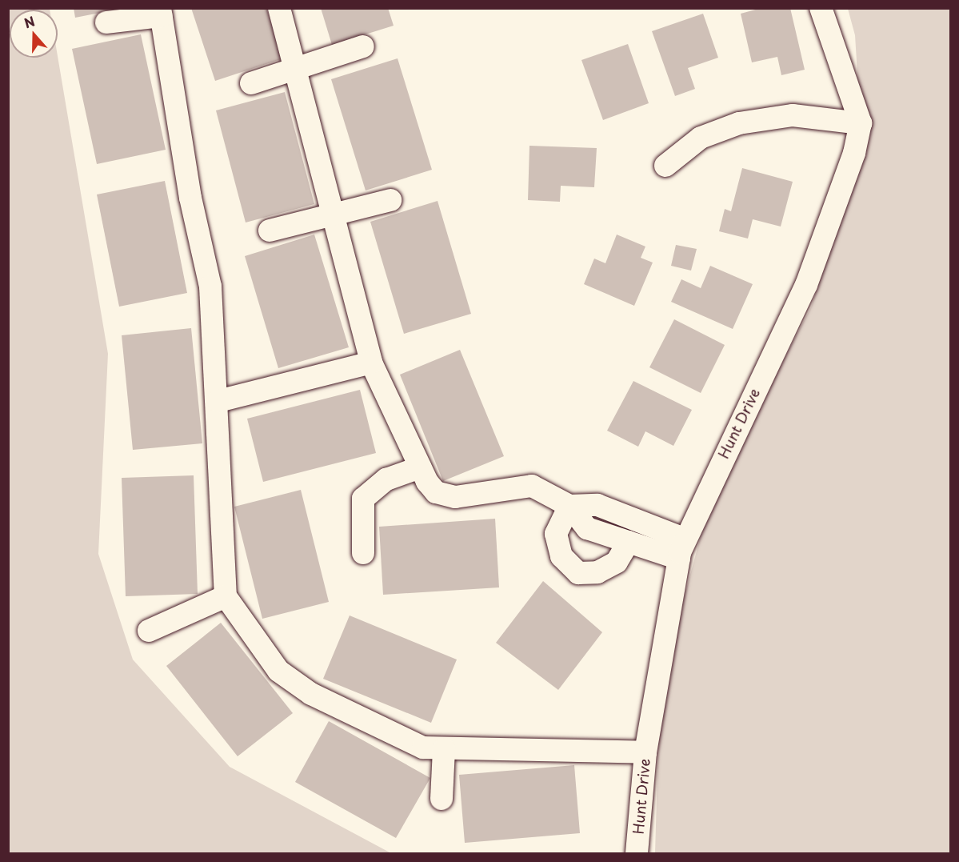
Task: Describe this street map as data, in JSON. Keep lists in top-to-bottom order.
{
  "streets": {
    "street": ["Hunt Drive"]
  },
  "north": "top"
}
